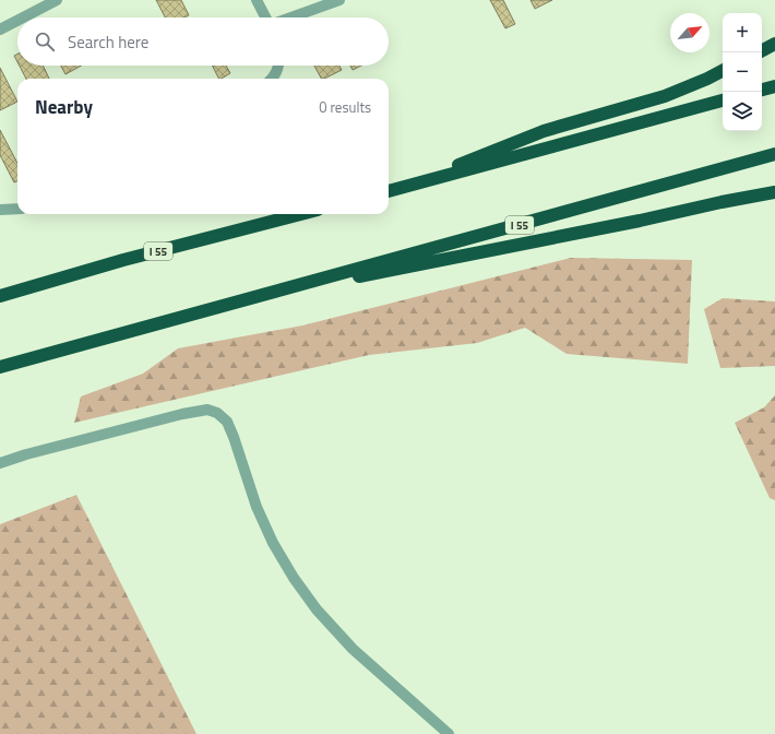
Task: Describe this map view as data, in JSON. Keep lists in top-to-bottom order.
{
  "streets": {
    "highway": ["I 55"]
  },
  "north": "top right",
  "page": {
    "map_buttons": ["+", "−"],
    "search": "Search here",
    "heading": ["Nearby", "0 results"]
  }
}
